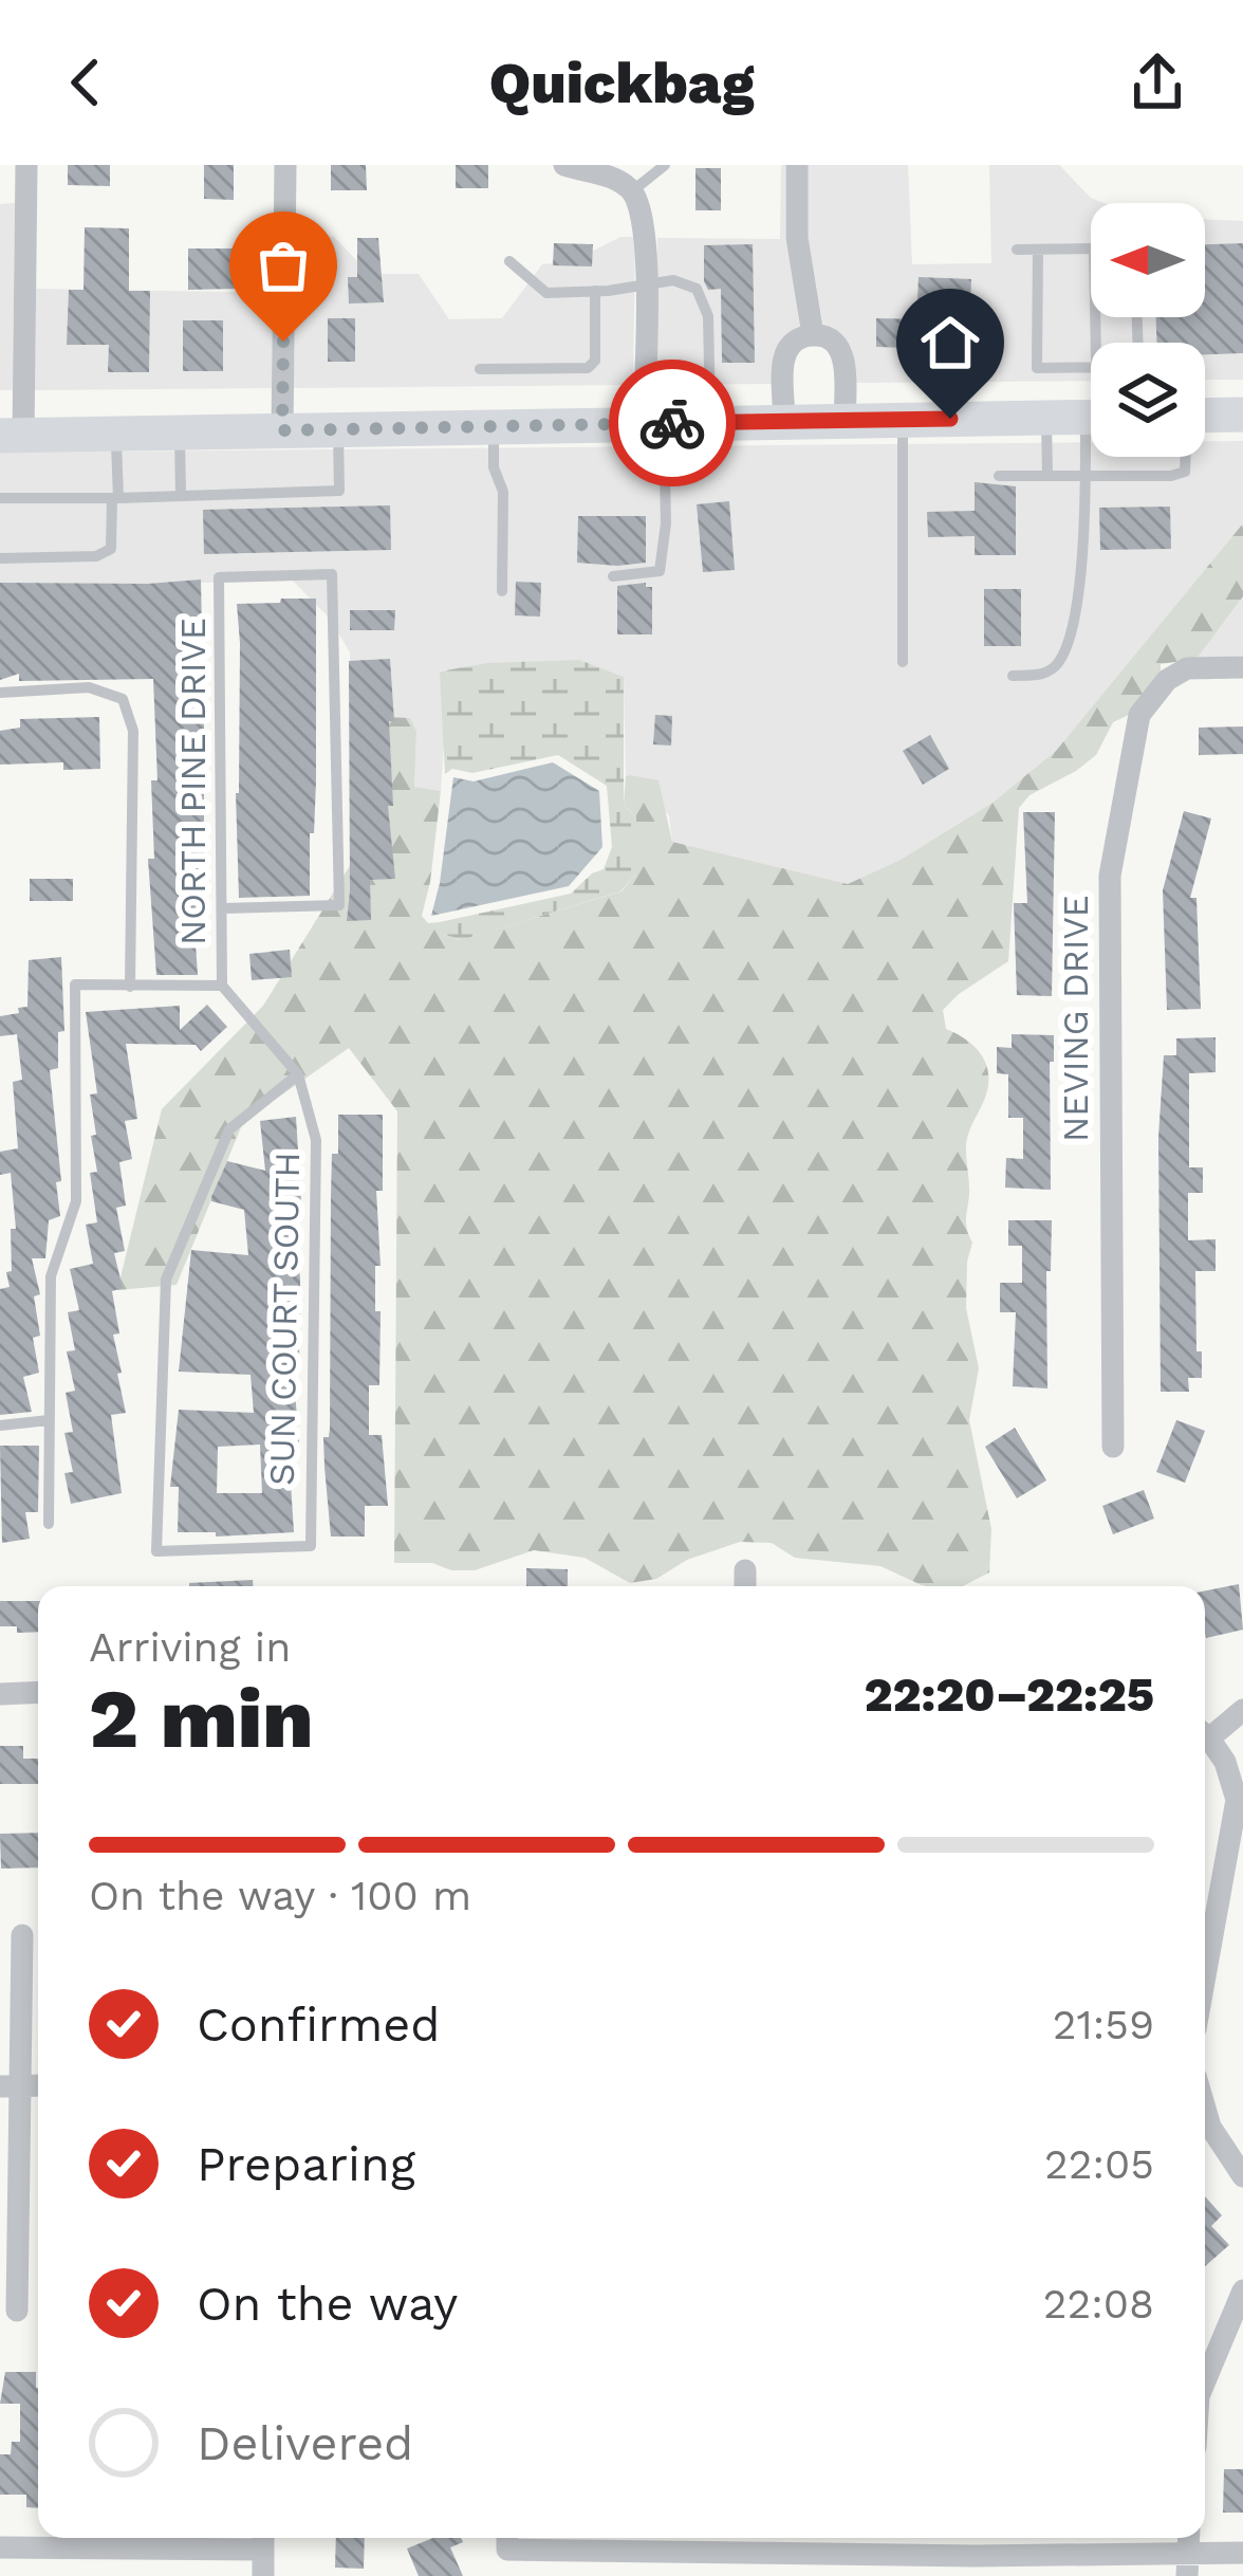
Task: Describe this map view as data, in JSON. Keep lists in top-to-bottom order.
{
  "streets": {
    "street": ["NEVING DRIVE"],
    "lane": ["NORTH PINE DRIVE", "SUN COURT SOUTH"]
  },
  "crossings": [
    ["NORTH PINE DRIVE", "SUN COURT SOUTH"]
  ],
  "north": "left",
  "page": {
    "header": "Quickbag",
    "heading": ["2 min", "Arriving in", "22:20–22:25"],
    "bar": "On the way · 100 m",
    "list": [
      ["Confirmed", "21:59"],
      ["Preparing", "22:05"],
      ["On the way", "22:08"],
      "Delivered"
    ]
  }
}
